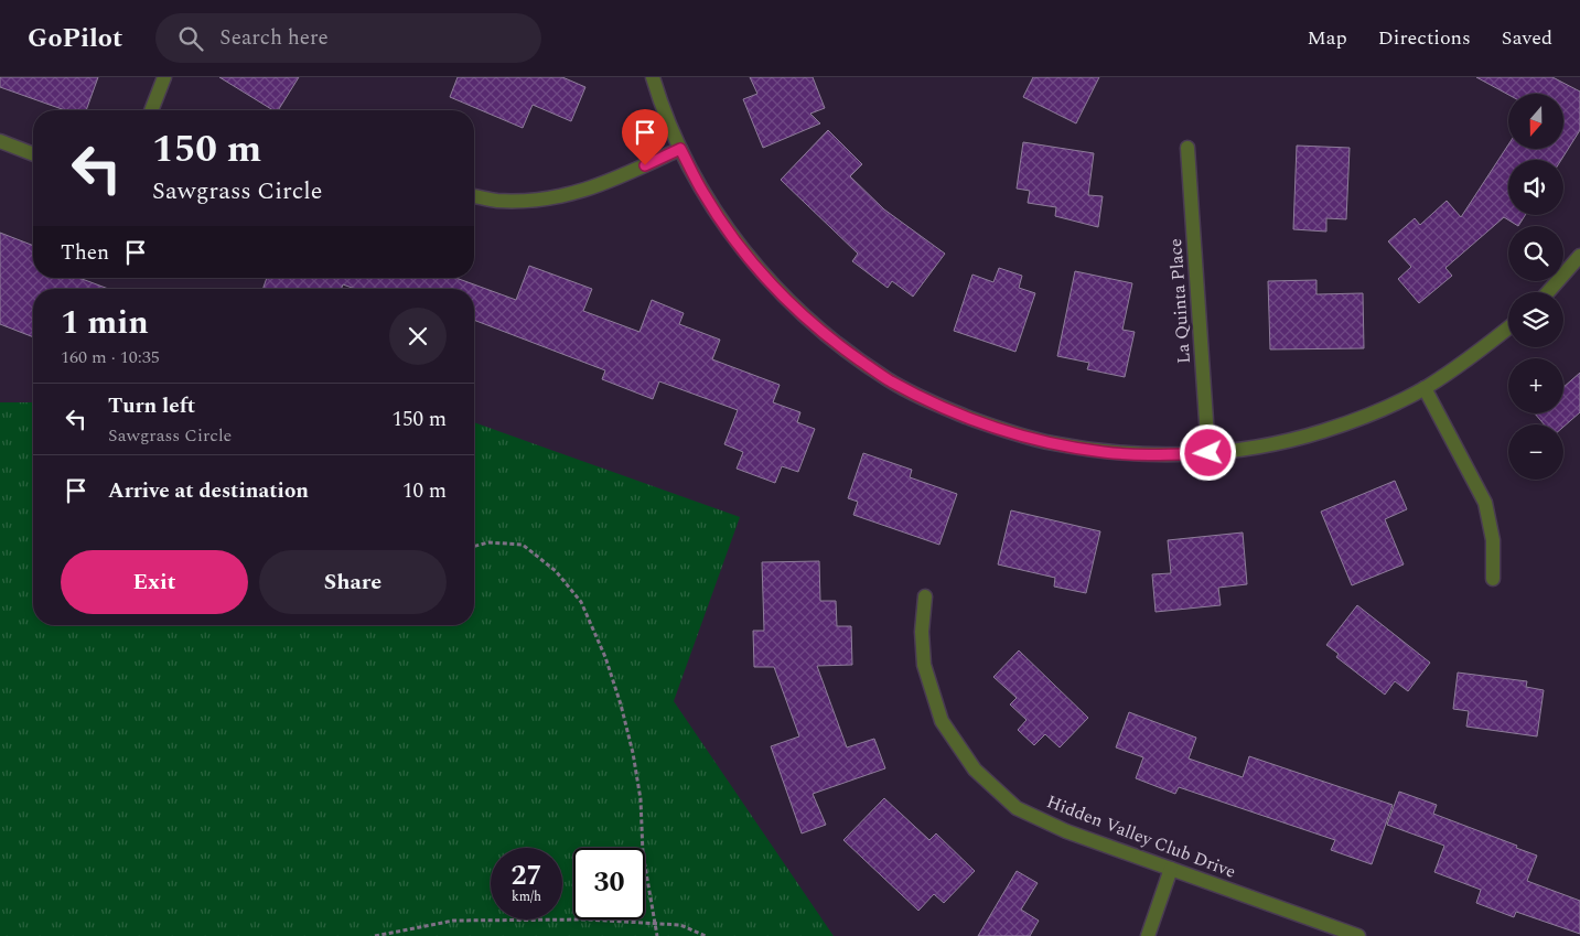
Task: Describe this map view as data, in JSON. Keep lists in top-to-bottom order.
{
  "streets": {
    "street": ["La Quinta Place", "Hidden Valley Club Drive"]
  },
  "north": "bottom",
  "page": {
    "header": "GoPilot",
    "search": "Search here",
    "nav": ["Map", "Directions", "Saved"],
    "map_buttons": ["+", "−"],
    "turn": ["150 m", "Sawgrass Circle"],
    "then": "Then",
    "heading": ["1 min", "160 m · 10:35"],
    "list": [
      {
        "name": "Turn left",
        "note": "Sawgrass Circle",
        "value": "150 m"
      },
      {
        "name": "Arrive at destination",
        "value": "10 m"
      }
    ],
    "buttons": ["Exit", "Share"],
    "speed": "27 km/h",
    "limit": "30"
  }
}
